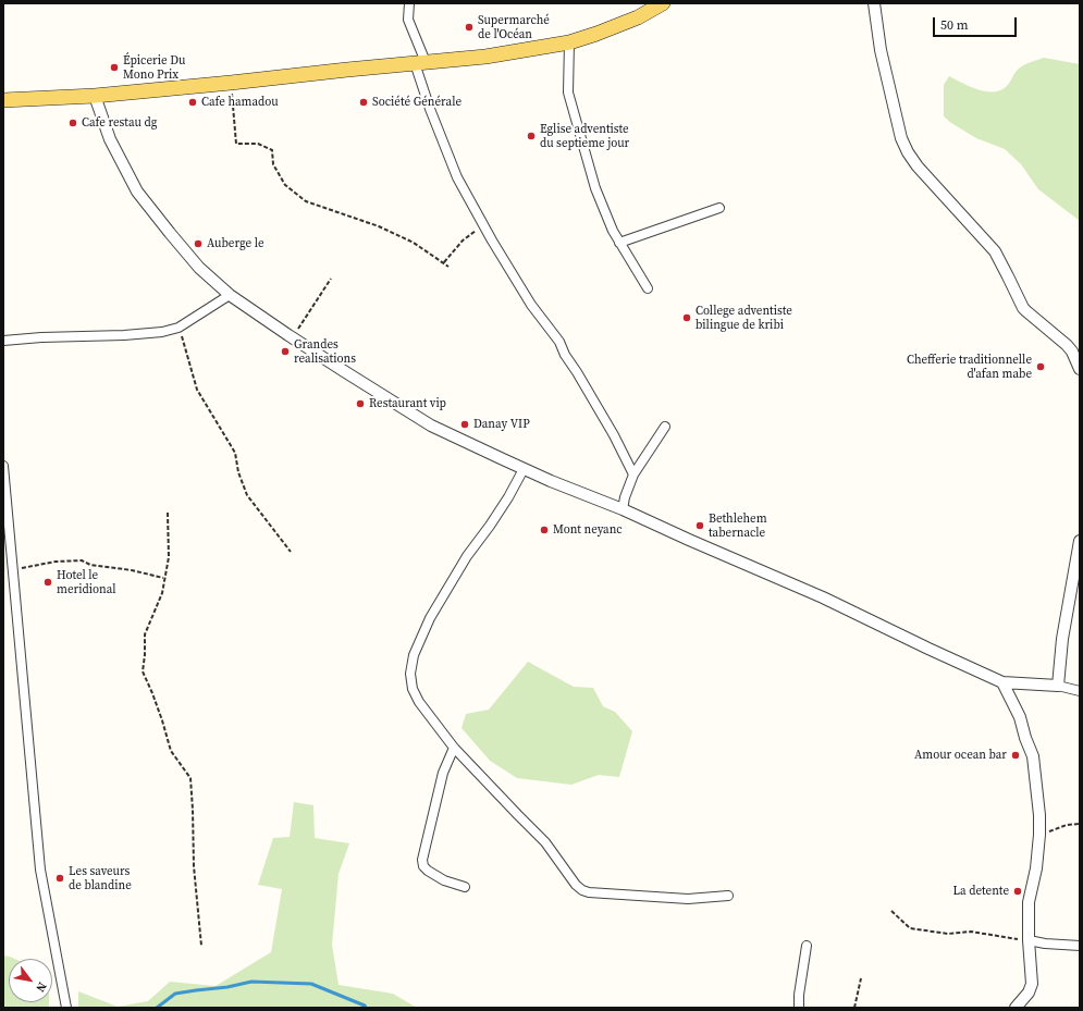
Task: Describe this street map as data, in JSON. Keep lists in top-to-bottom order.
{
  "places": [
    "Supermarché de l'Océan",
    "Épicerie Du Mono Prix",
    "Cafe hamadou",
    "Société Générale",
    "Cafe restau dg",
    "Eglise adventiste du septieme jour",
    "Auberge le",
    "College adventiste bilingue de kribi",
    "Grandes realisations",
    "Chefferie traditionnelle d'afan mabe",
    "Restaurant vip",
    "Danay VIP",
    "Bethlehem tabernacle",
    "Mont neyanc",
    "Hotel le meridional",
    "Amour ocean bar",
    "Les saveurs de blandine",
    "La detente"
  ],
  "scale_bar": "50 m",
  "north": "bottom right"
}
